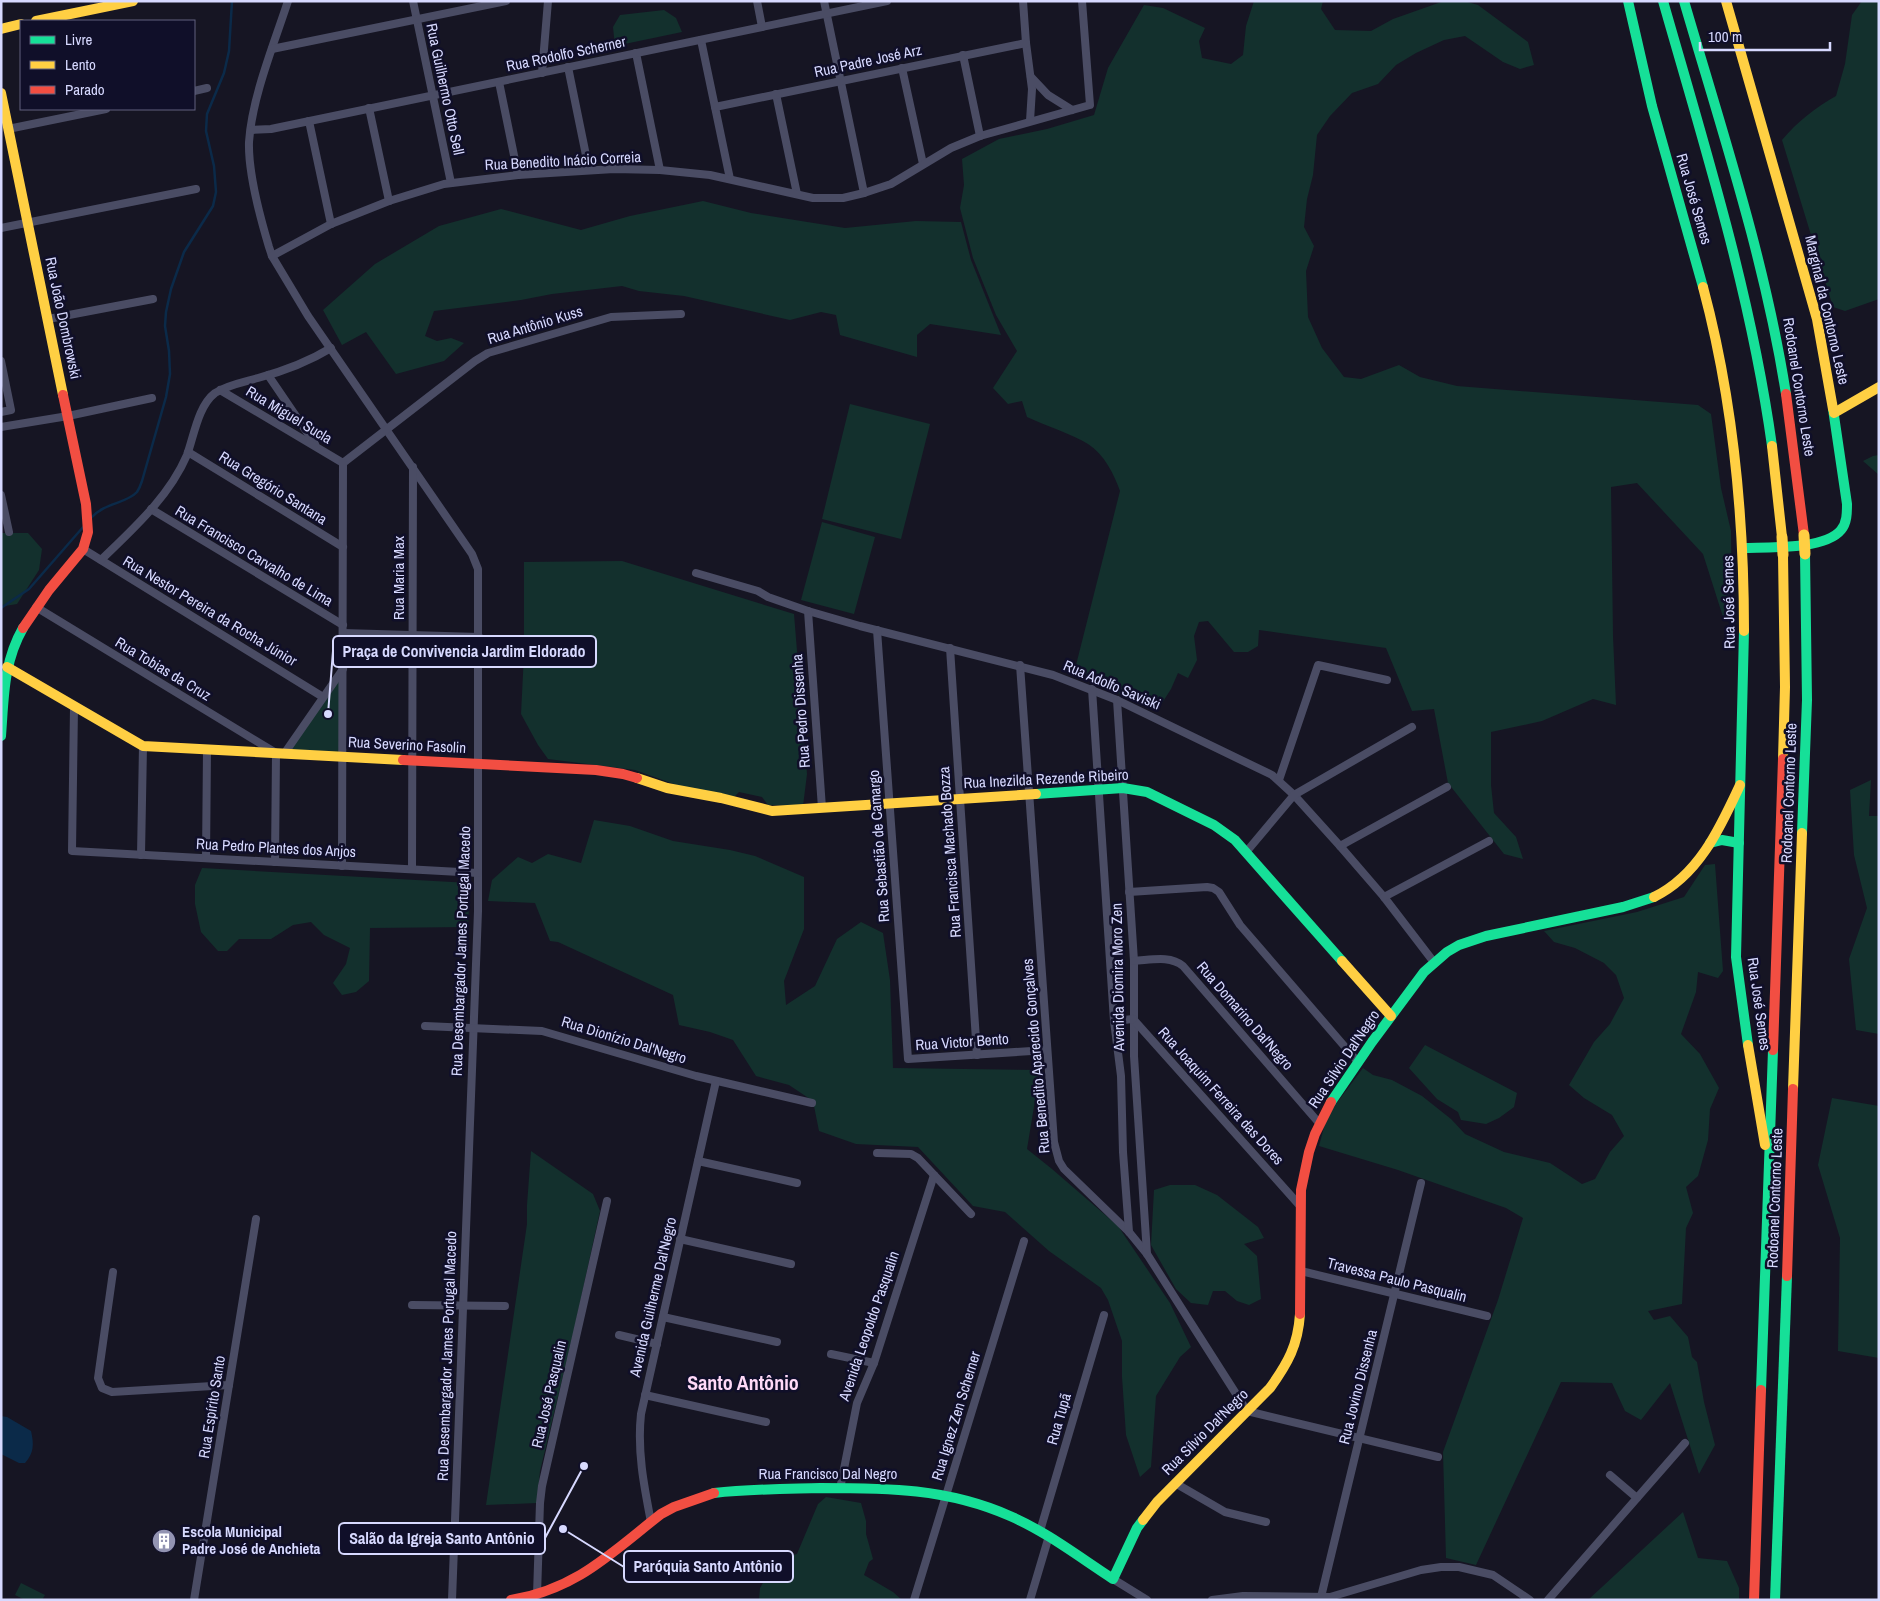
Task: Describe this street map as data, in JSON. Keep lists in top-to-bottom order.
{
  "streets": {
    "main road": [
      "Rua José Semes",
      "Marginal da Contorno Leste",
      "Rua João Dombrowski",
      "Rodoanel Contorno Leste",
      "Rua Severino Fasolin",
      "Rua Inezilda Rezende Ribeiro",
      "Rua Sílvio Dal'Negro",
      "Rua Francisco Dal Negro"
    ],
    "street": [
      "Rua Rodolfo Scherner",
      "Rua Padre José Arz",
      "Rua Guilhermo Otto Sell",
      "Rua Benedito Inácio Correia",
      "Rua Antônio Kuss",
      "Rua Miguel Sucla",
      "Rua Gregório Santana",
      "Rua Francisco Carvalho de Lima",
      "Rua Maria Max",
      "Rua Nestor Pereira da Rocha Júnior",
      "Rua Tobias da Cruz",
      "Rua Adolfo Saviski",
      "Rua Pedro Dissenha",
      "Rua Sebastião de Camargo",
      "Rua Pedro Plantes dos Anjos",
      "Rua Francisca Machado Bozza",
      "Rua Desembargador James Portugal Macedo",
      "Avenida Diomira Moro Zen",
      "Rua Domarino Dal'Negro",
      "Rua Dionízio Dal'Negro",
      "Rua Victor Bento",
      "Rua Benedito Aparecido Gonçalves",
      "Rua Joaquim Ferreira das Dores",
      "Travessa Paulo Pasqualin",
      "Avenida Guilherme Dal'Negro",
      "Avenida Leopoldo Pasqualin",
      "Rua Jovino Dissenha",
      "Rua José Pasqualin",
      "Rua Espírito Santo",
      "Rua Ignez Zen Scherner",
      "Rua Tupã"
    ]
  },
  "crossings": [
    ["Rua Rodolfo Scherner", "Rua Guilhermo Otto Sell"],
    ["Rua Rodolfo Scherner", "Rua Desembargador James Portugal Macedo"],
    ["Rua Guilhermo Otto Sell", "Rua Benedito Inácio Correia"],
    ["Rua Benedito Inácio Correia", "Rua Desembargador James Portugal Macedo"],
    ["Rua José Semes", "Marginal da Contorno Leste"],
    ["Rua José Semes", "Rodoanel Contorno Leste"],
    ["Rua José Semes", "Rua Sílvio Dal'Negro"],
    ["Rua João Dombrowski", "Rua Nestor Pereira da Rocha Júnior"],
    ["Rua Antônio Kuss", "Rua Miguel Sucla"],
    ["Rua Antônio Kuss", "Rua Desembargador James Portugal Macedo"],
    ["Rua Francisco Carvalho de Lima", "Rua Maria Max"],
    ["Rua Francisco Carvalho de Lima", "Rua Desembargador James Portugal Macedo"],
    ["Rua Maria Max", "Rua Severino Fasolin"],
    ["Rua Maria Max", "Rua Pedro Plantes dos Anjos"],
    ["Rua Maria Max", "Rua Desembargador James Portugal Macedo"],
    ["Rua Tobias da Cruz", "Rua Severino Fasolin"],
    ["Rua Adolfo Saviski", "Rua Pedro Dissenha"],
    ["Rua Adolfo Saviski", "Rua Sebastião de Camargo"],
    ["Rua Adolfo Saviski", "Rua Francisca Machado Bozza"],
    ["Rua Adolfo Saviski", "Avenida Diomira Moro Zen"],
    ["Rua Adolfo Saviski", "Rua Benedito Aparecido Gonçalves"],
    ["Rua Adolfo Saviski", "Rua Sílvio Dal'Negro"],
    ["Rua Pedro Dissenha", "Rua Severino Fasolin"],
    ["Rua Pedro Dissenha", "Rua Inezilda Rezende Ribeiro"],
    ["Rua Severino Fasolin", "Rua Inezilda Rezende Ribeiro"],
    ["Rua Severino Fasolin", "Rua Pedro Plantes dos Anjos"],
    ["Rua Severino Fasolin", "Rua Desembargador James Portugal Macedo"],
    ["Rua Inezilda Rezende Ribeiro", "Rua Sebastião de Camargo"],
    ["Rua Inezilda Rezende Ribeiro", "Rua Francisca Machado Bozza"],
    ["Rua Inezilda Rezende Ribeiro", "Avenida Diomira Moro Zen"],
    ["Rua Inezilda Rezende Ribeiro", "Rua Benedito Aparecido Gonçalves"],
    ["Rua Inezilda Rezende Ribeiro", "Rua Sílvio Dal'Negro"],
    ["Rua Sebastião de Camargo", "Rua Victor Bento"],
    ["Rua Pedro Plantes dos Anjos", "Rua Desembargador James Portugal Macedo"],
    ["Rua Francisca Machado Bozza", "Rua Victor Bento"],
    ["Rua Desembargador James Portugal Macedo", "Rua Dionízio Dal'Negro"],
    ["Avenida Diomira Moro Zen", "Rua Domarino Dal'Negro"],
    ["Avenida Diomira Moro Zen", "Rua Benedito Aparecido Gonçalves"],
    ["Avenida Diomira Moro Zen", "Rua Joaquim Ferreira das Dores"],
    ["Rua Domarino Dal'Negro", "Rua Sílvio Dal'Negro"],
    ["Rua Dionízio Dal'Negro", "Avenida Guilherme Dal'Negro"],
    ["Rua Victor Bento", "Rua Benedito Aparecido Gonçalves"],
    ["Rua Benedito Aparecido Gonçalves", "Rua Sílvio Dal'Negro"],
    ["Rua Sílvio Dal'Negro", "Rua Joaquim Ferreira das Dores"],
    ["Rua Sílvio Dal'Negro", "Travessa Paulo Pasqualin"],
    ["Rua Sílvio Dal'Negro", "Rua Francisco Dal Negro"],
    ["Travessa Paulo Pasqualin", "Rua Jovino Dissenha"],
    ["Avenida Guilherme Dal'Negro", "Rua Francisco Dal Negro"],
    ["Avenida Leopoldo Pasqualin", "Rua Francisco Dal Negro"],
    ["Rua José Pasqualin", "Rua Francisco Dal Negro"],
    ["Rua Ignez Zen Scherner", "Rua Francisco Dal Negro"],
    ["Rua Tupã", "Rua Francisco Dal Negro"]
  ],
  "districts": ["Santo Antônio"],
  "places": {
    "other": ["Praça de Convivencia Jardim Eldorado", "Salão da Igreja Santo Antônio", "Paróquia Santo Antônio"],
    "building": ["Escola Municipal Padre José de Anchieta"]
  },
  "legend": ["Livre", "Lento", "Parado"],
  "scale_bar": "100 m"
}
